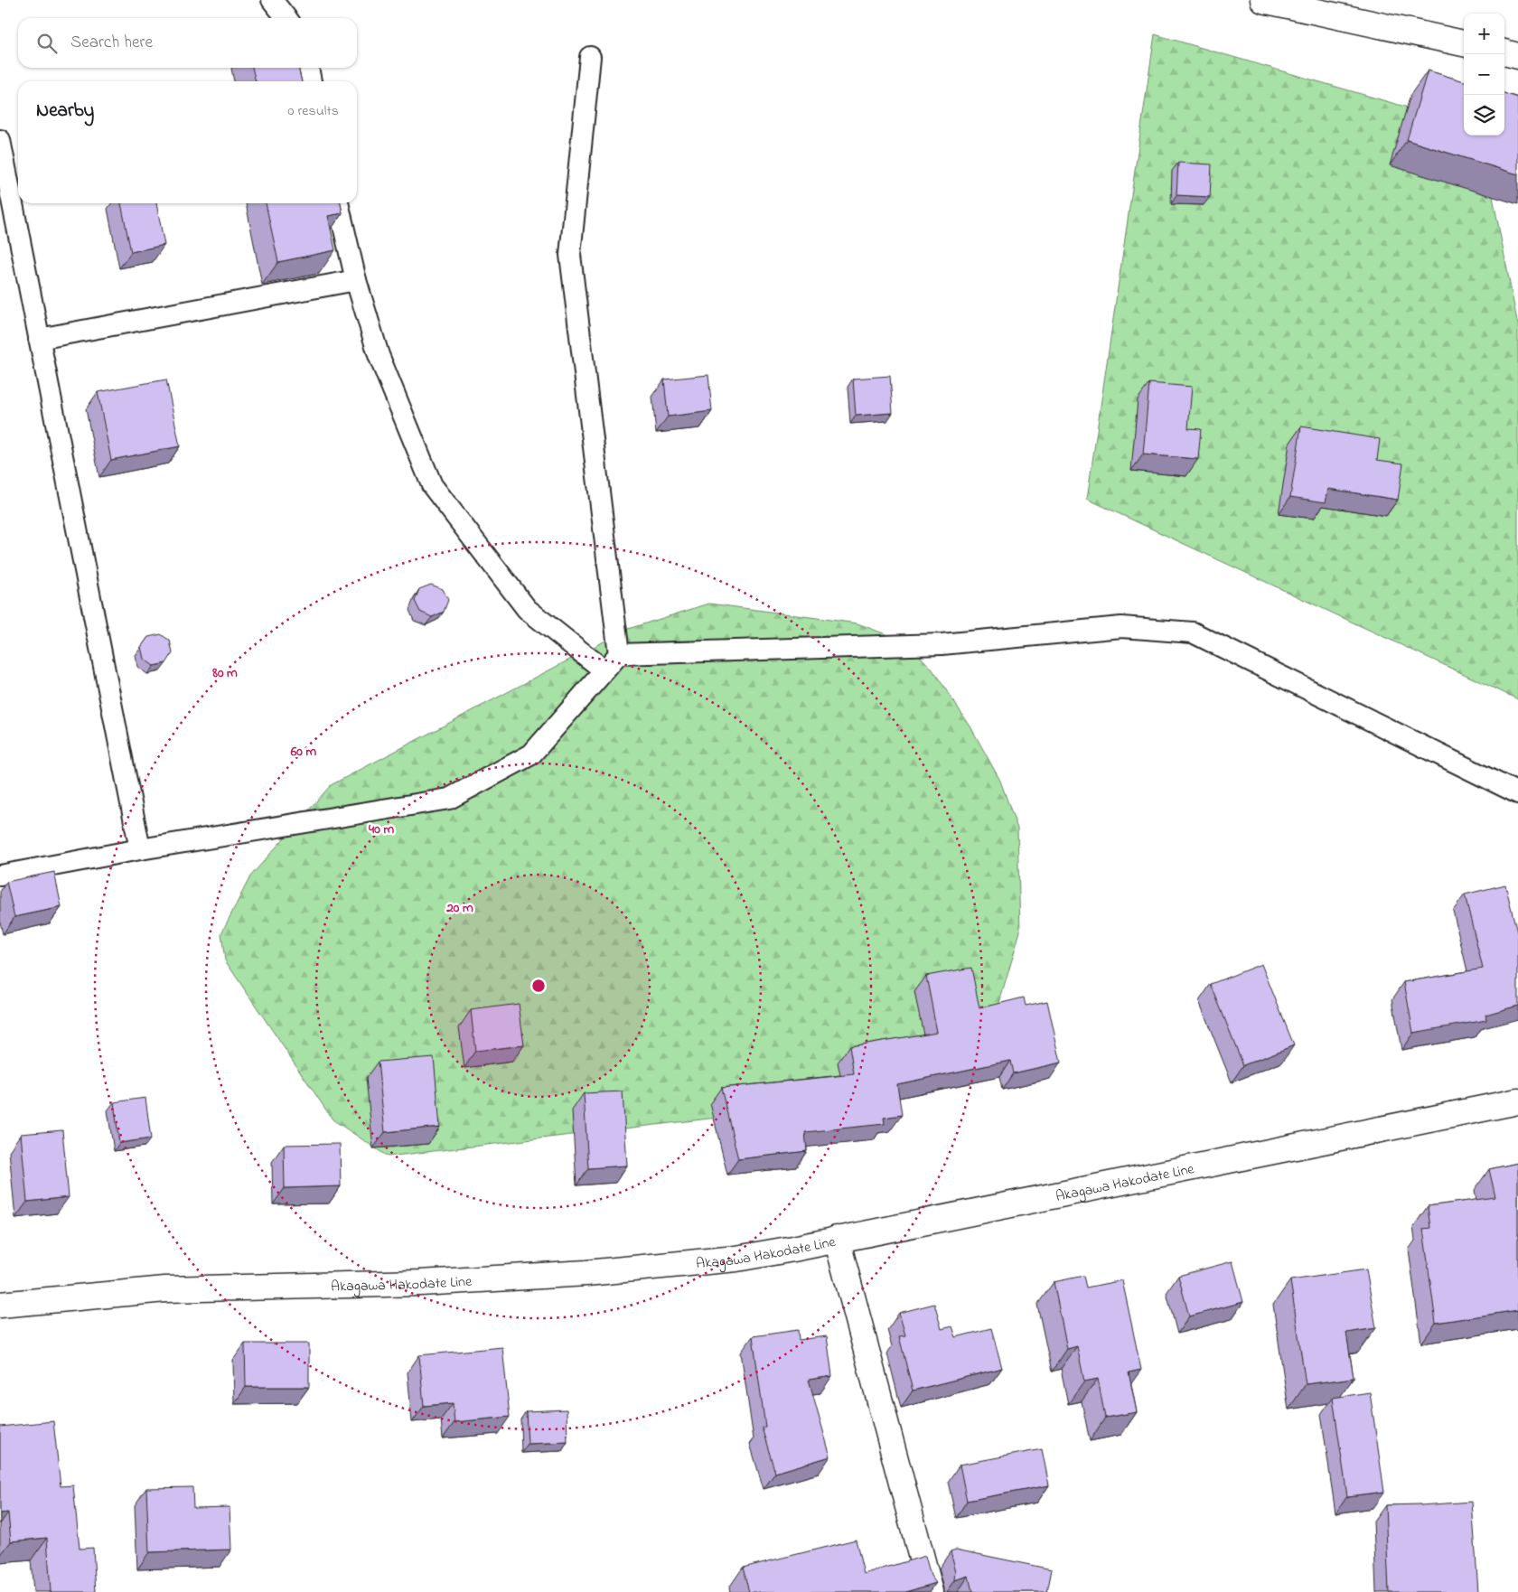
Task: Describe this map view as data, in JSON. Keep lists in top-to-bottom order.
{
  "streets": {
    "main road": ["Akagawa Hakodate Line"]
  },
  "page": {
    "map_buttons": ["+", "−"],
    "search": "Search here",
    "heading": ["Nearby", "0 results"]
  },
  "rings": [
    "80 m",
    "60 m",
    "40 m",
    "20 m"
  ]
}
